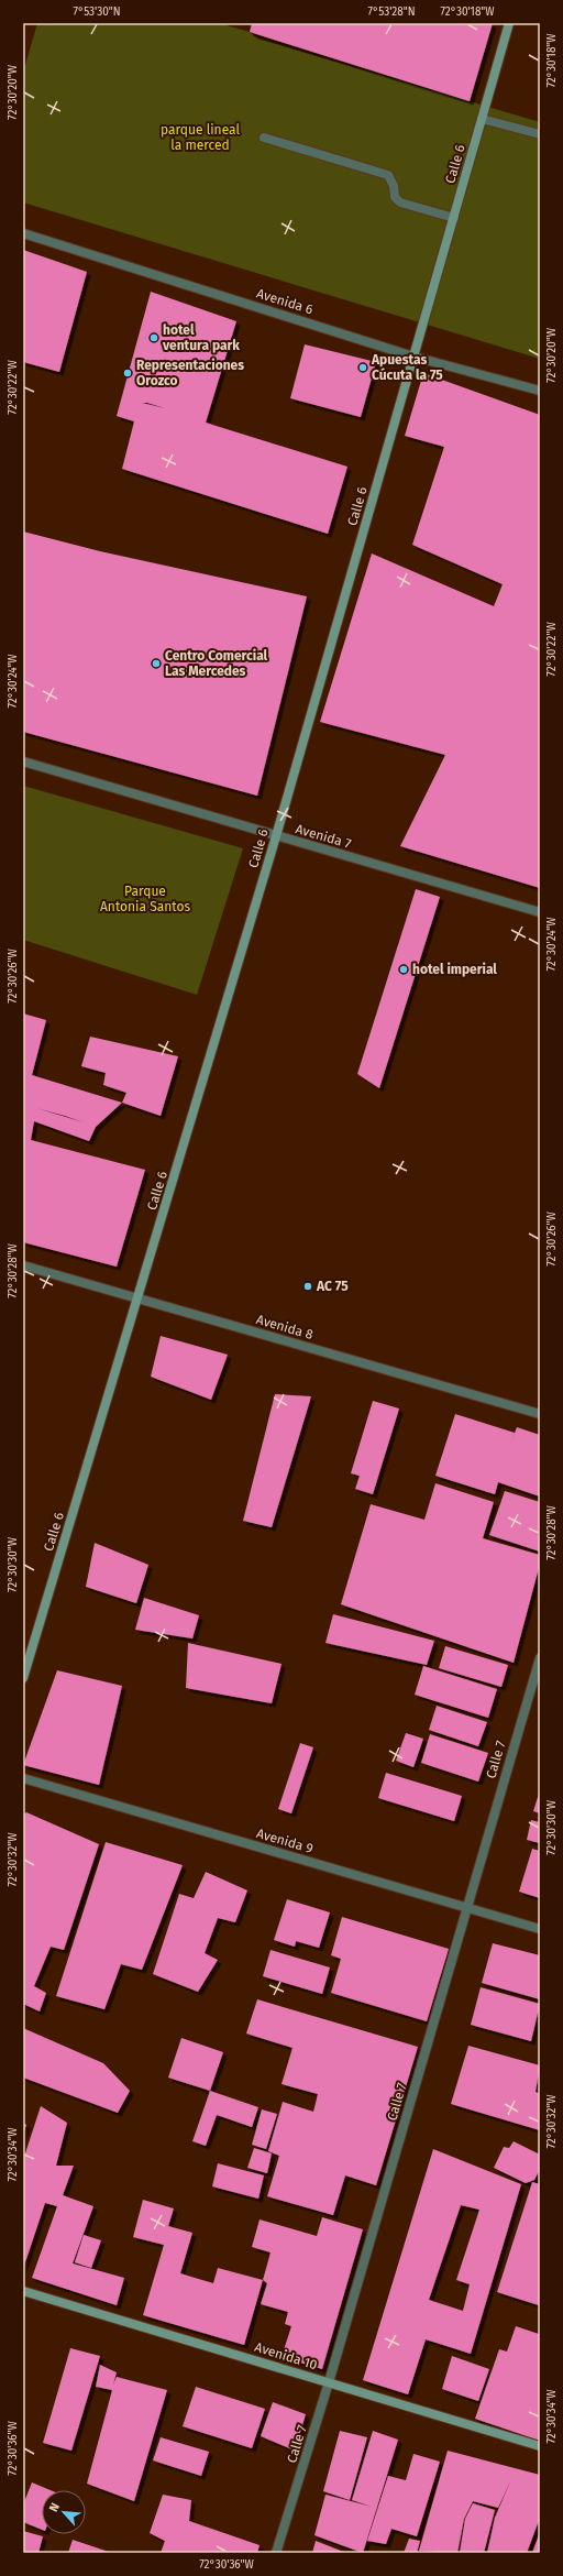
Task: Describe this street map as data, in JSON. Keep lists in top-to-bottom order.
{
  "streets": {
    "street": [
      "Calle 6",
      "Avenida 6",
      "Avenida 7",
      "Avenida 8",
      "Calle 7",
      "Avenida 9",
      "Avenida 10"
    ]
  },
  "crossings": [
    ["Calle 6", "Avenida 6"],
    ["Calle 6", "Avenida 7"],
    ["Calle 6", "Avenida 8"],
    ["Calle 7", "Avenida 9"],
    ["Calle 7", "Avenida 10"]
  ],
  "parks": ["parque lineal la merced", "Parque Antonia Santos"],
  "places": [
    "hotel ventura park",
    "Apuestas Cúcuta la 75",
    "Representaciones Orozco",
    "Centro Comercial Las Mercedes",
    "hotel imperial",
    "AC 75"
  ],
  "north": "top left",
  "coordinates": [
    "7°53'30\"N",
    "7°53'28\"N",
    "72°30'18\"W",
    "72°30'20\"W",
    "72°30'22\"W",
    "72°30'24\"W",
    "72°30'26\"W",
    "72°30'28\"W",
    "72°30'30\"W",
    "72°30'32\"W",
    "72°30'34\"W",
    "72°30'36\"W"
  ]
}
